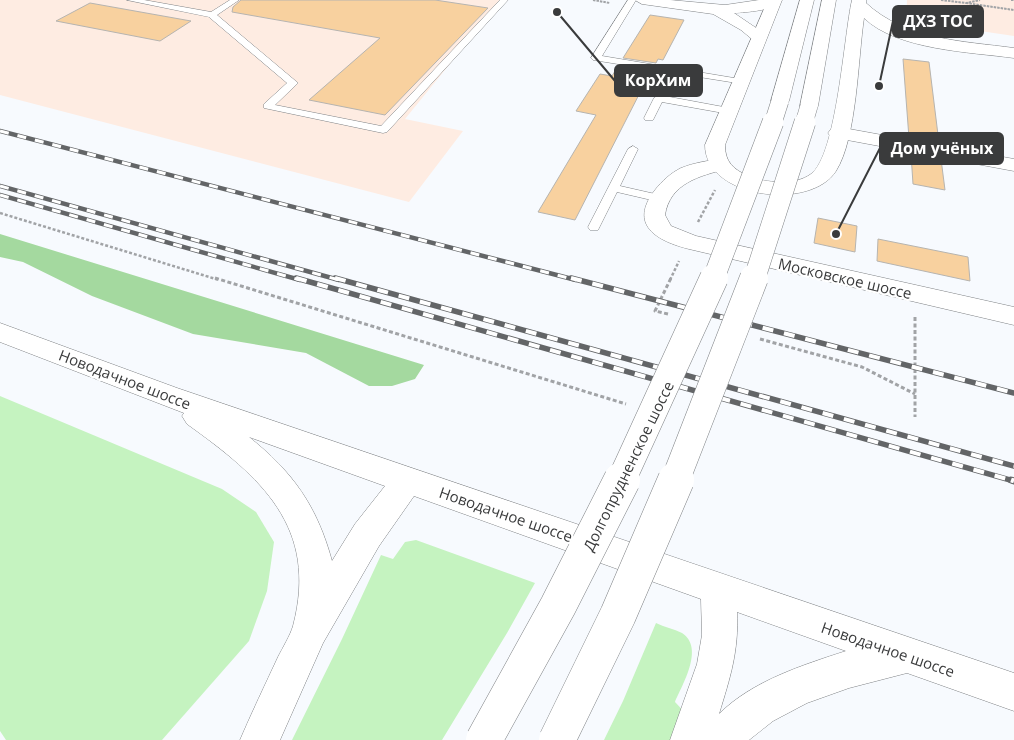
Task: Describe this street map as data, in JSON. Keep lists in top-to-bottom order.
{
  "streets": {
    "main road": ["Московское шоссе", "Новодачное шоссе", "Долгопрудненское шоссе"]
  },
  "places": ["КорХим", "ДХЗ ТОС", "Дом учёных"]
}
